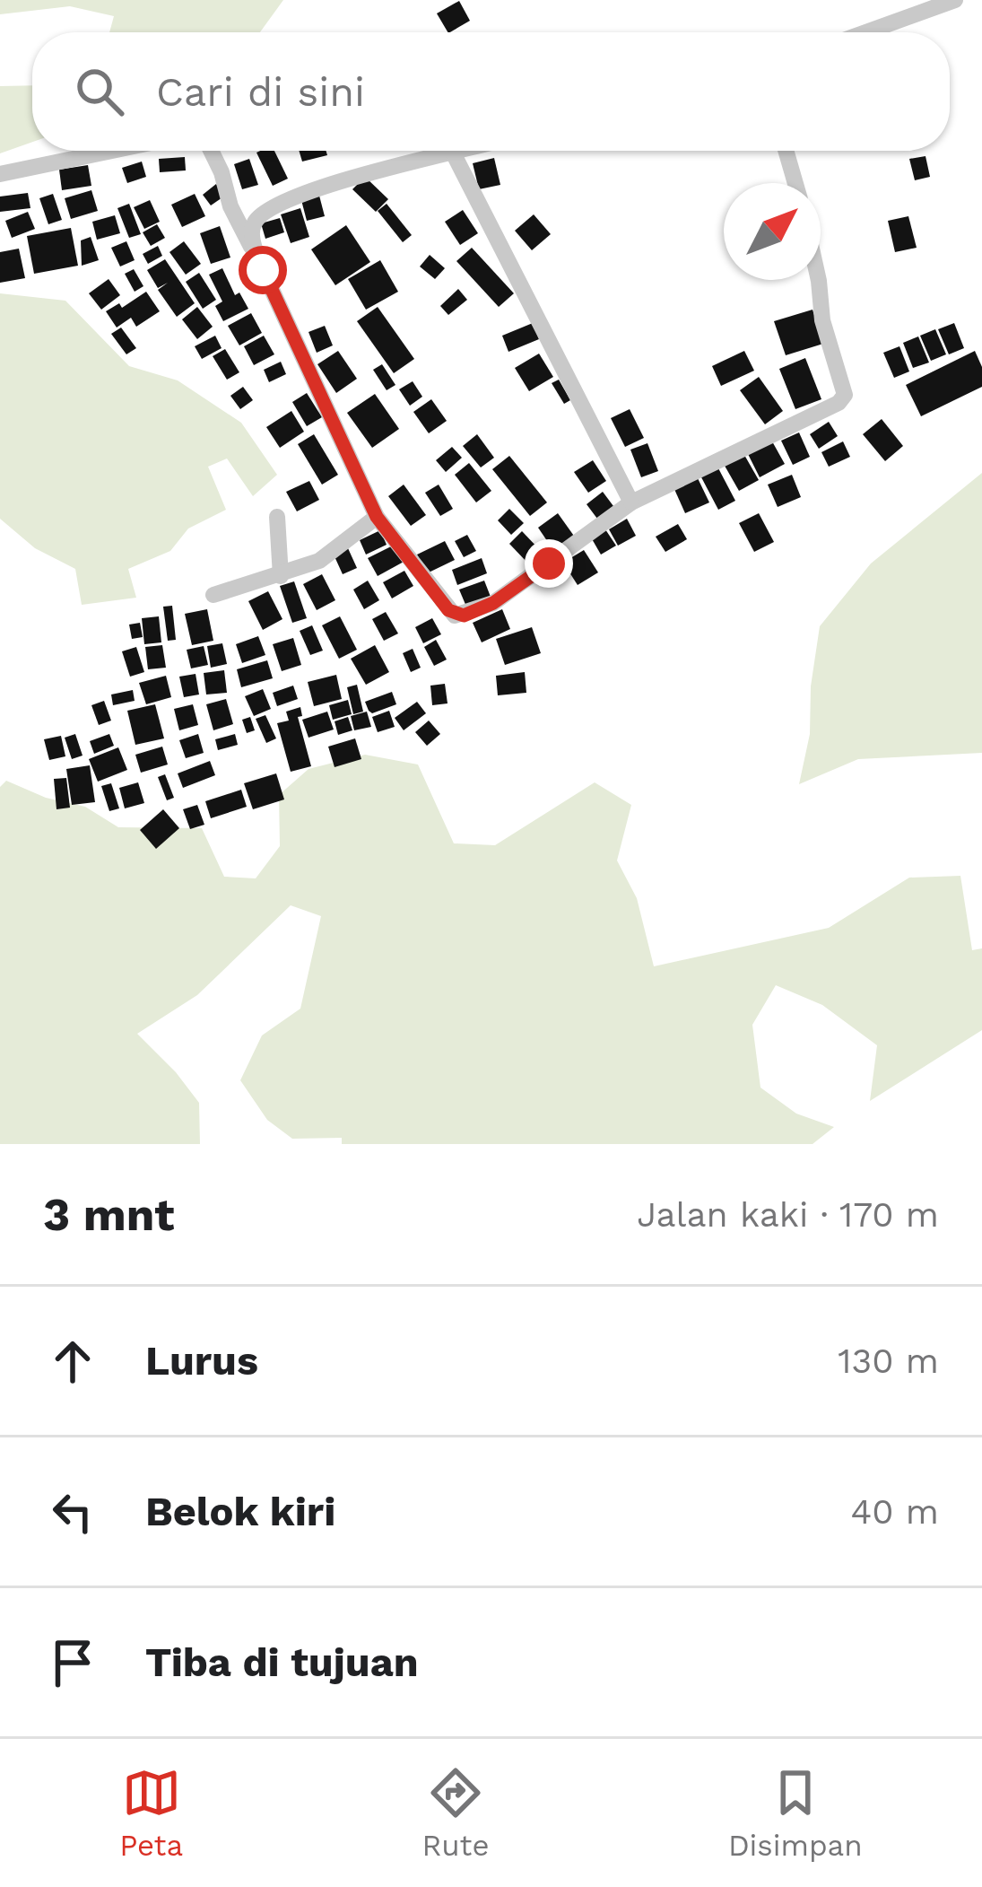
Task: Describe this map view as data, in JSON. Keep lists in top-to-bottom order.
{
  "north": "top right",
  "page": {
    "search": "Cari di sini",
    "heading": ["3 mnt", "Jalan kaki · 170 m"],
    "list": [
      ["Lurus", "130 m"],
      ["Belok kiri", "40 m"],
      "Tiba di tujuan"
    ],
    "nav": ["Peta", "Rute", "Disimpan"]
  }
}
